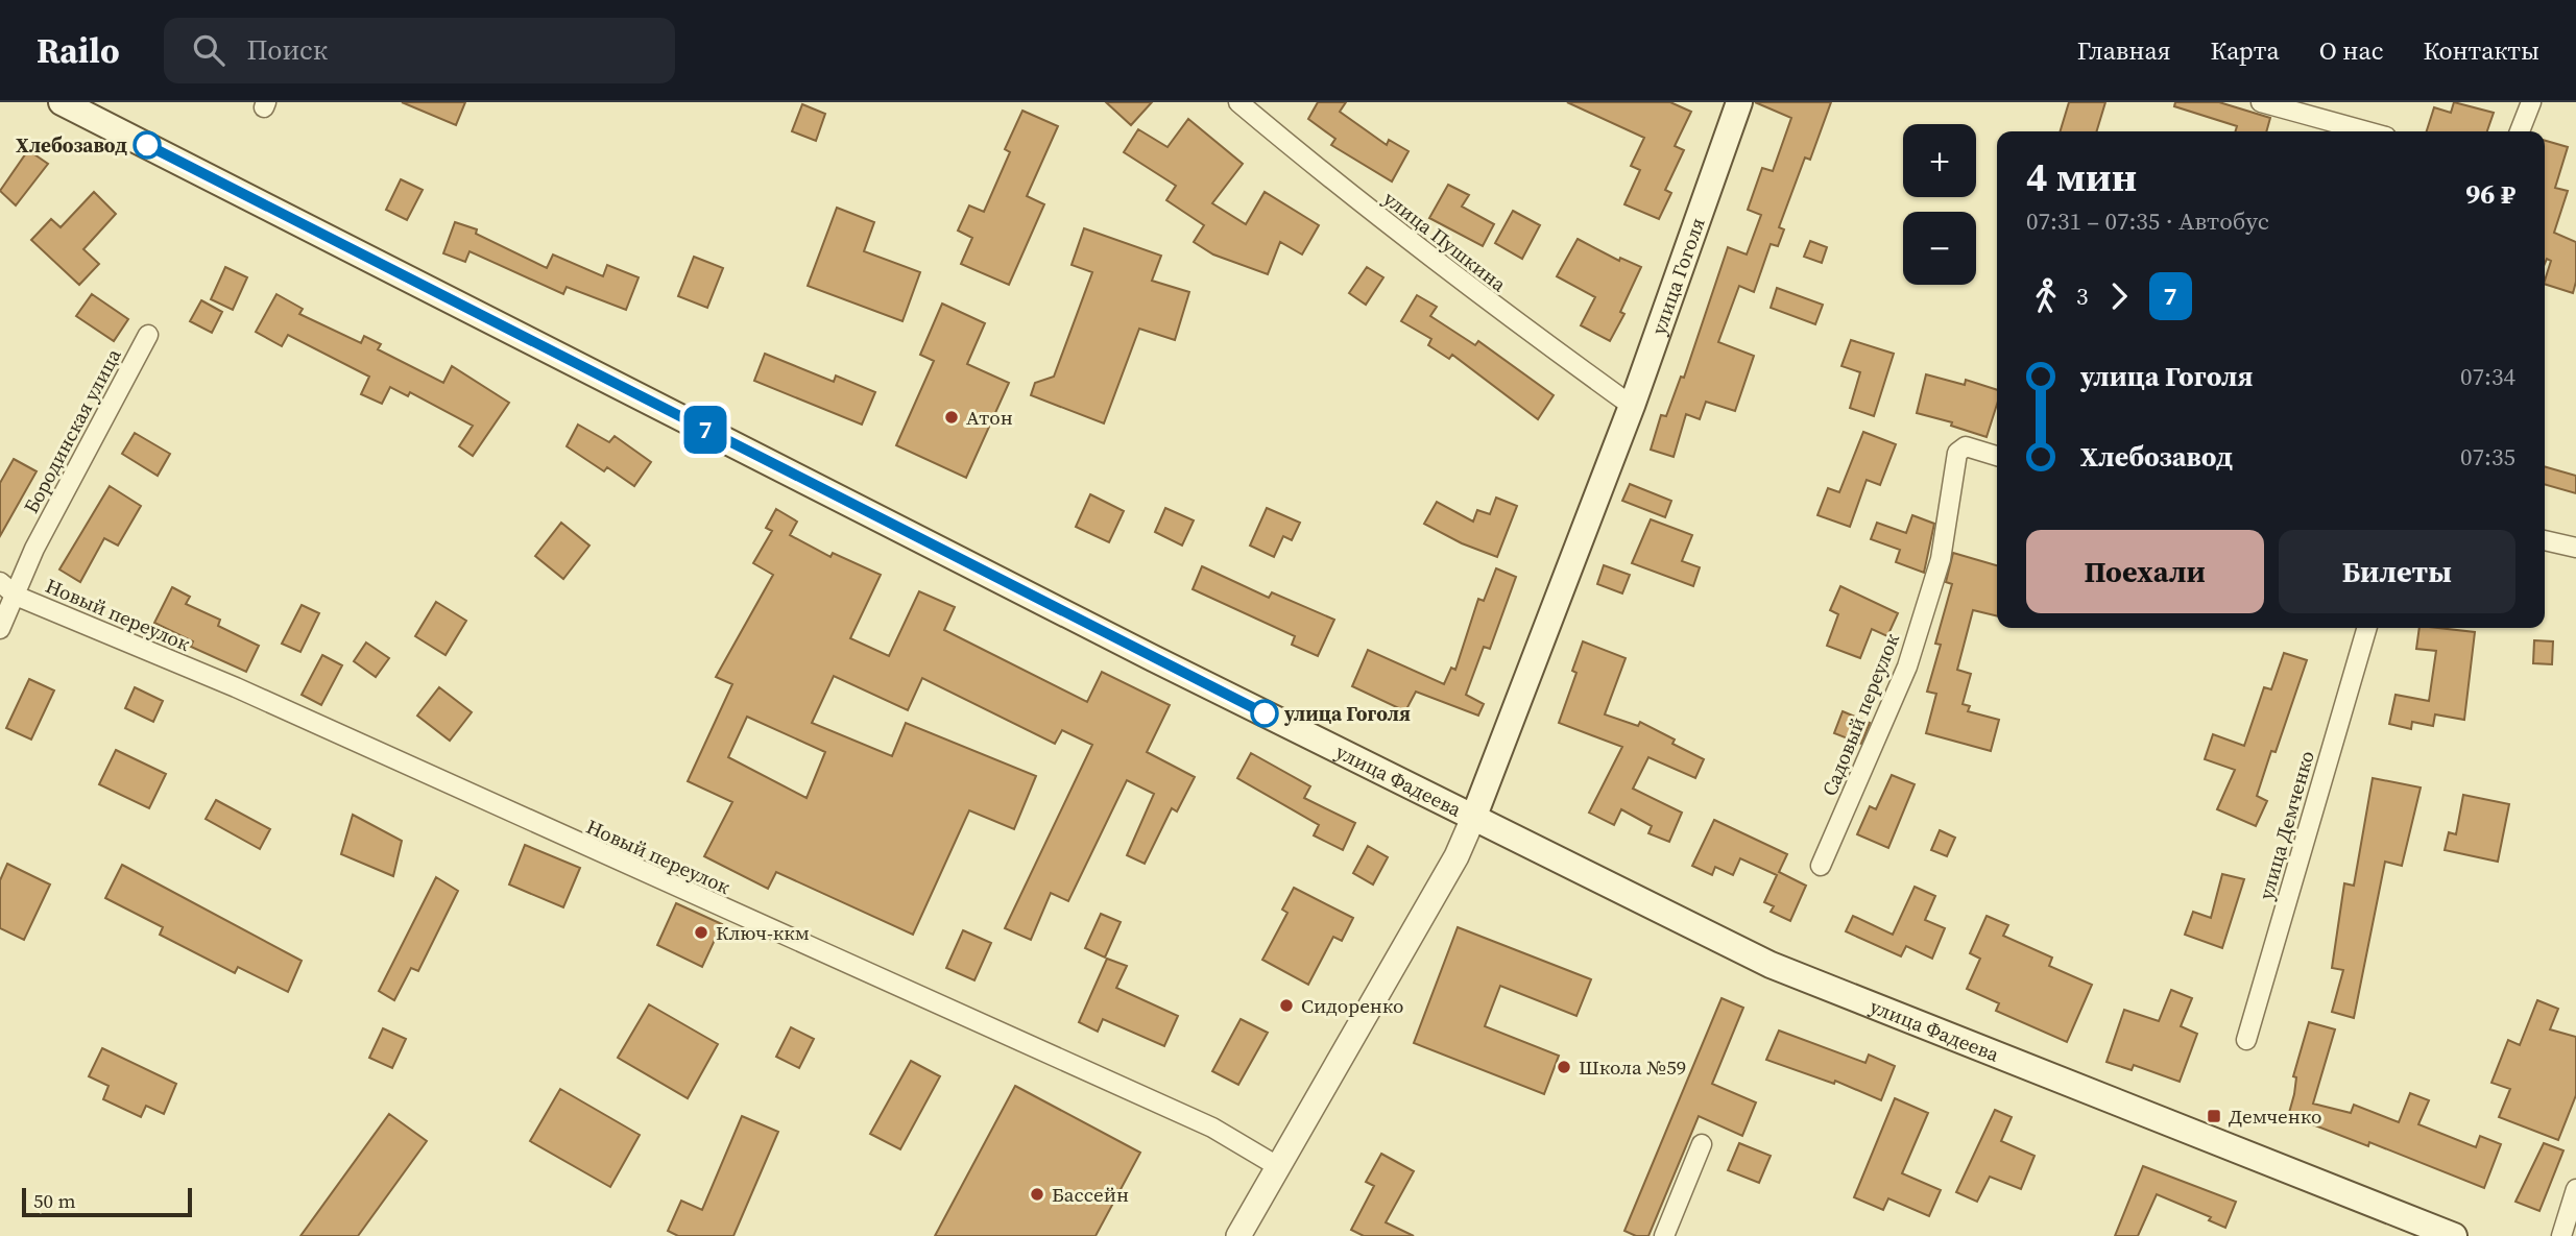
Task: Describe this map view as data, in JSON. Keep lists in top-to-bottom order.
{
  "streets": {
    "main road": ["улица Гоголя", "улица Фадеева"],
    "street": [
      "улица Пушкина",
      "Бородинская улица",
      "Новый переулок",
      "Садовый переулок",
      "улица Демченко"
    ]
  },
  "crossings": [
    ["улица Пушкина", "улица Гоголя"],
    ["улица Гоголя", "Новый переулок"],
    ["улица Гоголя", "улица Фадеева"],
    ["Бородинская улица", "Новый переулок"]
  ],
  "places": {
    "other": [
      "Хлебозавод",
      "Атон",
      "улица Гоголя",
      "Ключ-ккм",
      "Сидоренко",
      "Школа №59",
      "Бассейн"
    ],
    "transit": ["Демченко"]
  },
  "lines": ["bus line 7"],
  "scale_bar": "50 m",
  "page": {
    "header": "Railo",
    "search": "Поиск",
    "nav": [
      "Главная",
      "Карта",
      "О нас",
      "Контакты"
    ],
    "on_map": "7",
    "map_buttons": ["+", "−"],
    "heading": ["4 мин", "07:31 – 07:35 · Автобус", "96 ₽"],
    "legs": ["3", "7"],
    "list": [
      {
        "name": "улица Гоголя",
        "value": "07:34"
      },
      {
        "name": "Хлебозавод",
        "value": "07:35"
      }
    ],
    "buttons": ["Поехали", "Билеты"],
    "scale": "50 m"
  }
}
